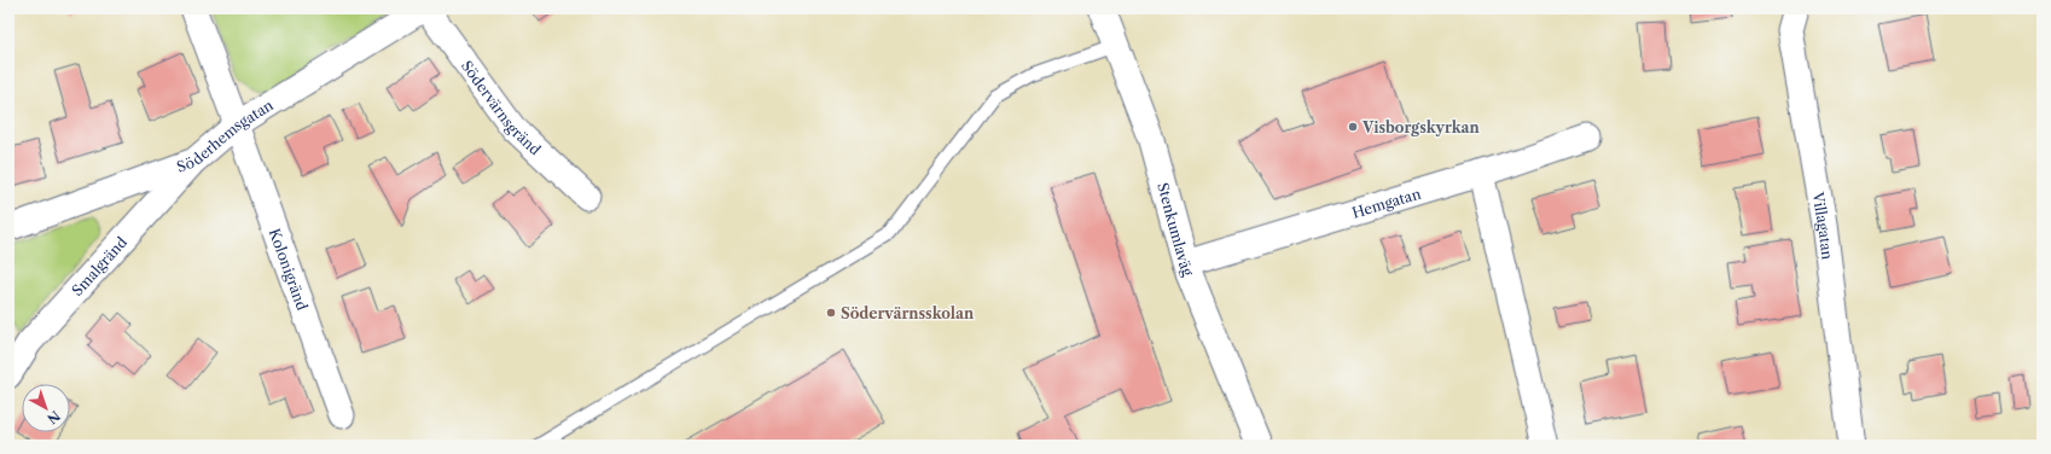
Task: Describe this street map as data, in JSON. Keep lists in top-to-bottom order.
{
  "streets": {
    "street": [
      "Södervärnsgränd",
      "Söderhemsgatan",
      "Hemgatan",
      "Villagatan",
      "Stenkumlaväg",
      "Smalgränd",
      "Kolonigränd"
    ]
  },
  "crossings": [
    ["Södervärnsgränd", "Söderhemsgatan"],
    ["Söderhemsgatan", "Smalgränd"],
    ["Söderhemsgatan", "Kolonigränd"],
    ["Hemgatan", "Stenkumlaväg"]
  ],
  "places": ["Visborgskyrkan", "Södervärnsskolan"],
  "north": "bottom right"
}
